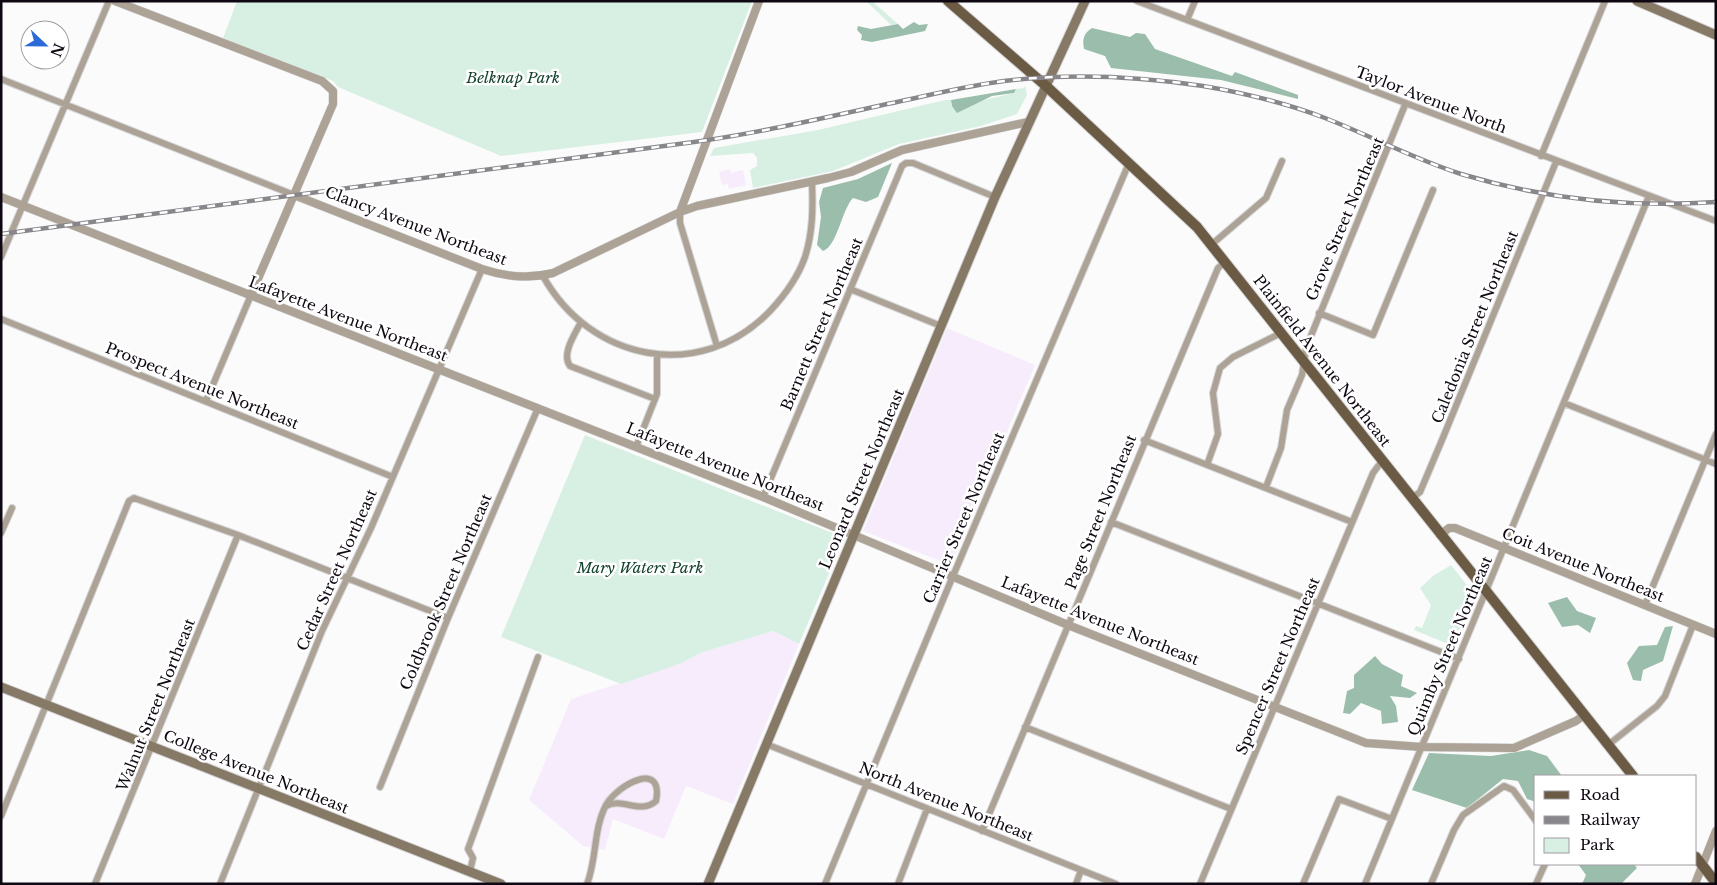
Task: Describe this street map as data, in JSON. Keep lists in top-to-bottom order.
{
  "streets": {
    "main road": ["Plainfield Avenue Northeast", "Leonard Street Northeast", "College Avenue Northeast"],
    "street": [
      "Taylor Avenue North",
      "Grove Street Northeast",
      "Clancy Avenue Northeast",
      "Lafayette Avenue Northeast",
      "Barnett Street Northeast",
      "Caledonia Street Northeast",
      "Prospect Avenue Northeast",
      "Page Street Northeast",
      "Carrier Street Northeast",
      "Coit Avenue Northeast",
      "Cedar Street Northeast",
      "Coldbrook Street Northeast",
      "Quimby Street Northeast",
      "Spencer Street Northeast",
      "Walnut Street Northeast",
      "North Avenue Northeast"
    ]
  },
  "crossings": [
    ["Taylor Avenue North", "Grove Street Northeast"],
    ["Taylor Avenue North", "Caledonia Street Northeast"],
    ["Taylor Avenue North", "Quimby Street Northeast"],
    ["Grove Street Northeast", "Plainfield Avenue Northeast"],
    ["Clancy Avenue Northeast", "Leonard Street Northeast"],
    ["Clancy Avenue Northeast", "Cedar Street Northeast"],
    ["Lafayette Avenue Northeast", "Barnett Street Northeast"],
    ["Lafayette Avenue Northeast", "Plainfield Avenue Northeast"],
    ["Lafayette Avenue Northeast", "Leonard Street Northeast"],
    ["Lafayette Avenue Northeast", "Page Street Northeast"],
    ["Lafayette Avenue Northeast", "Carrier Street Northeast"],
    ["Lafayette Avenue Northeast", "Cedar Street Northeast"],
    ["Lafayette Avenue Northeast", "Coldbrook Street Northeast"],
    ["Lafayette Avenue Northeast", "Quimby Street Northeast"],
    ["Lafayette Avenue Northeast", "Spencer Street Northeast"],
    ["Barnett Street Northeast", "Leonard Street Northeast"],
    ["Caledonia Street Northeast", "Plainfield Avenue Northeast"],
    ["Plainfield Avenue Northeast", "Leonard Street Northeast"],
    ["Plainfield Avenue Northeast", "Page Street Northeast"],
    ["Plainfield Avenue Northeast", "Carrier Street Northeast"],
    ["Plainfield Avenue Northeast", "Coit Avenue Northeast"],
    ["Plainfield Avenue Northeast", "Quimby Street Northeast"],
    ["Plainfield Avenue Northeast", "Spencer Street Northeast"],
    ["Prospect Avenue Northeast", "Cedar Street Northeast"],
    ["Leonard Street Northeast", "North Avenue Northeast"],
    ["Page Street Northeast", "North Avenue Northeast"],
    ["Carrier Street Northeast", "North Avenue Northeast"],
    ["Coit Avenue Northeast", "Quimby Street Northeast"],
    ["Cedar Street Northeast", "College Avenue Northeast"],
    ["Walnut Street Northeast", "College Avenue Northeast"]
  ],
  "parks": ["Belknap Park", "Mary Waters Park"],
  "legend": ["Road", "Railway", "Park"],
  "north": "right"
}
